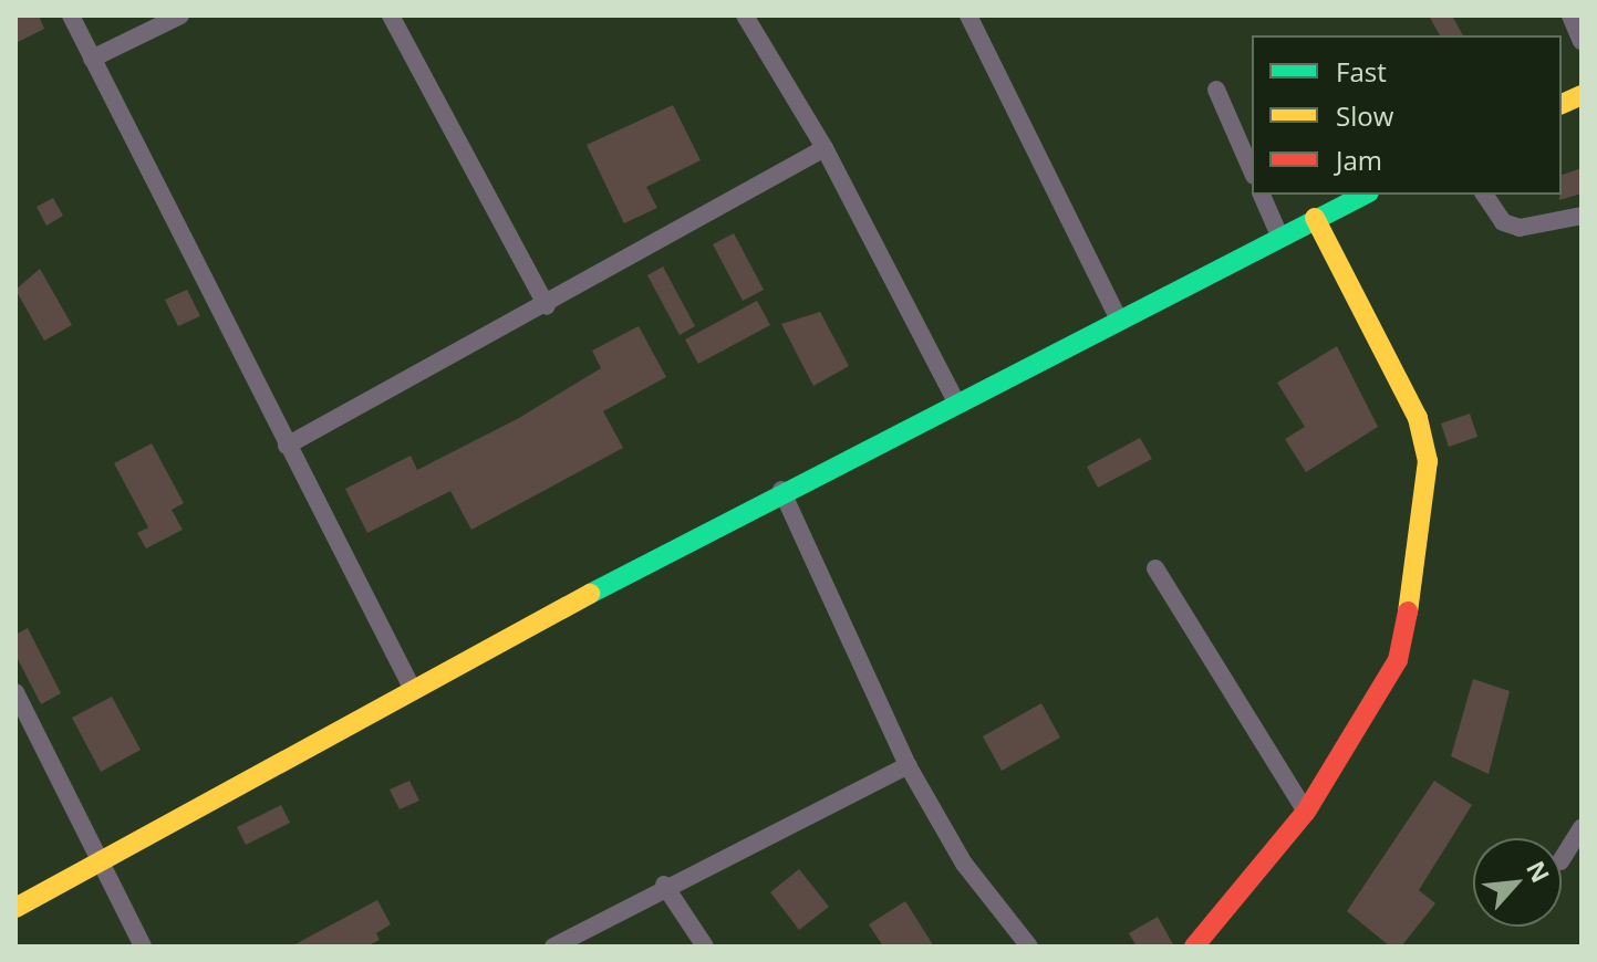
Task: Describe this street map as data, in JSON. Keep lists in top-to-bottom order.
{
  "legend": ["Fast", "Slow", "Jam"],
  "north": "top right"
}
